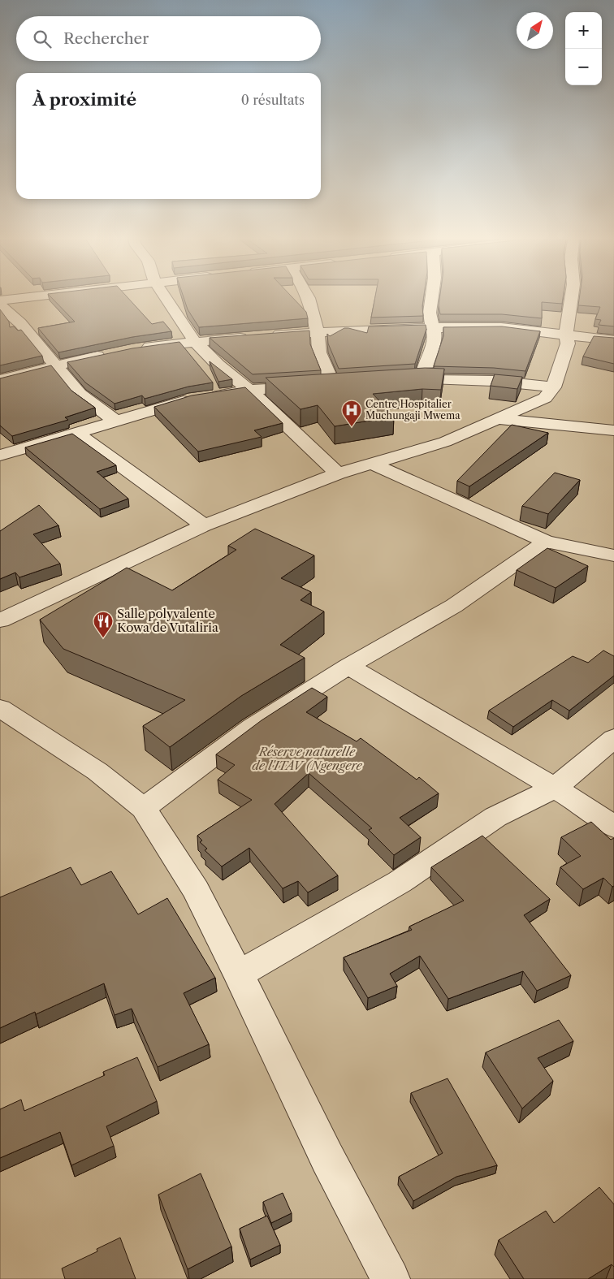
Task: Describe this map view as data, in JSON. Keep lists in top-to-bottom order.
{
  "parks": ["Réserve naturelle de l'ITAV (Ngengere"],
  "places": {
    "hospital": ["Centre Hospitalier Muchungaji Mwema"],
    "restaurant": ["Salle polyvalente Kowa de Vutaliria"]
  },
  "north": "top right",
  "page": {
    "map_buttons": ["+", "−"],
    "search": "Rechercher",
    "heading": ["À proximité", "0 résultats"]
  }
}
